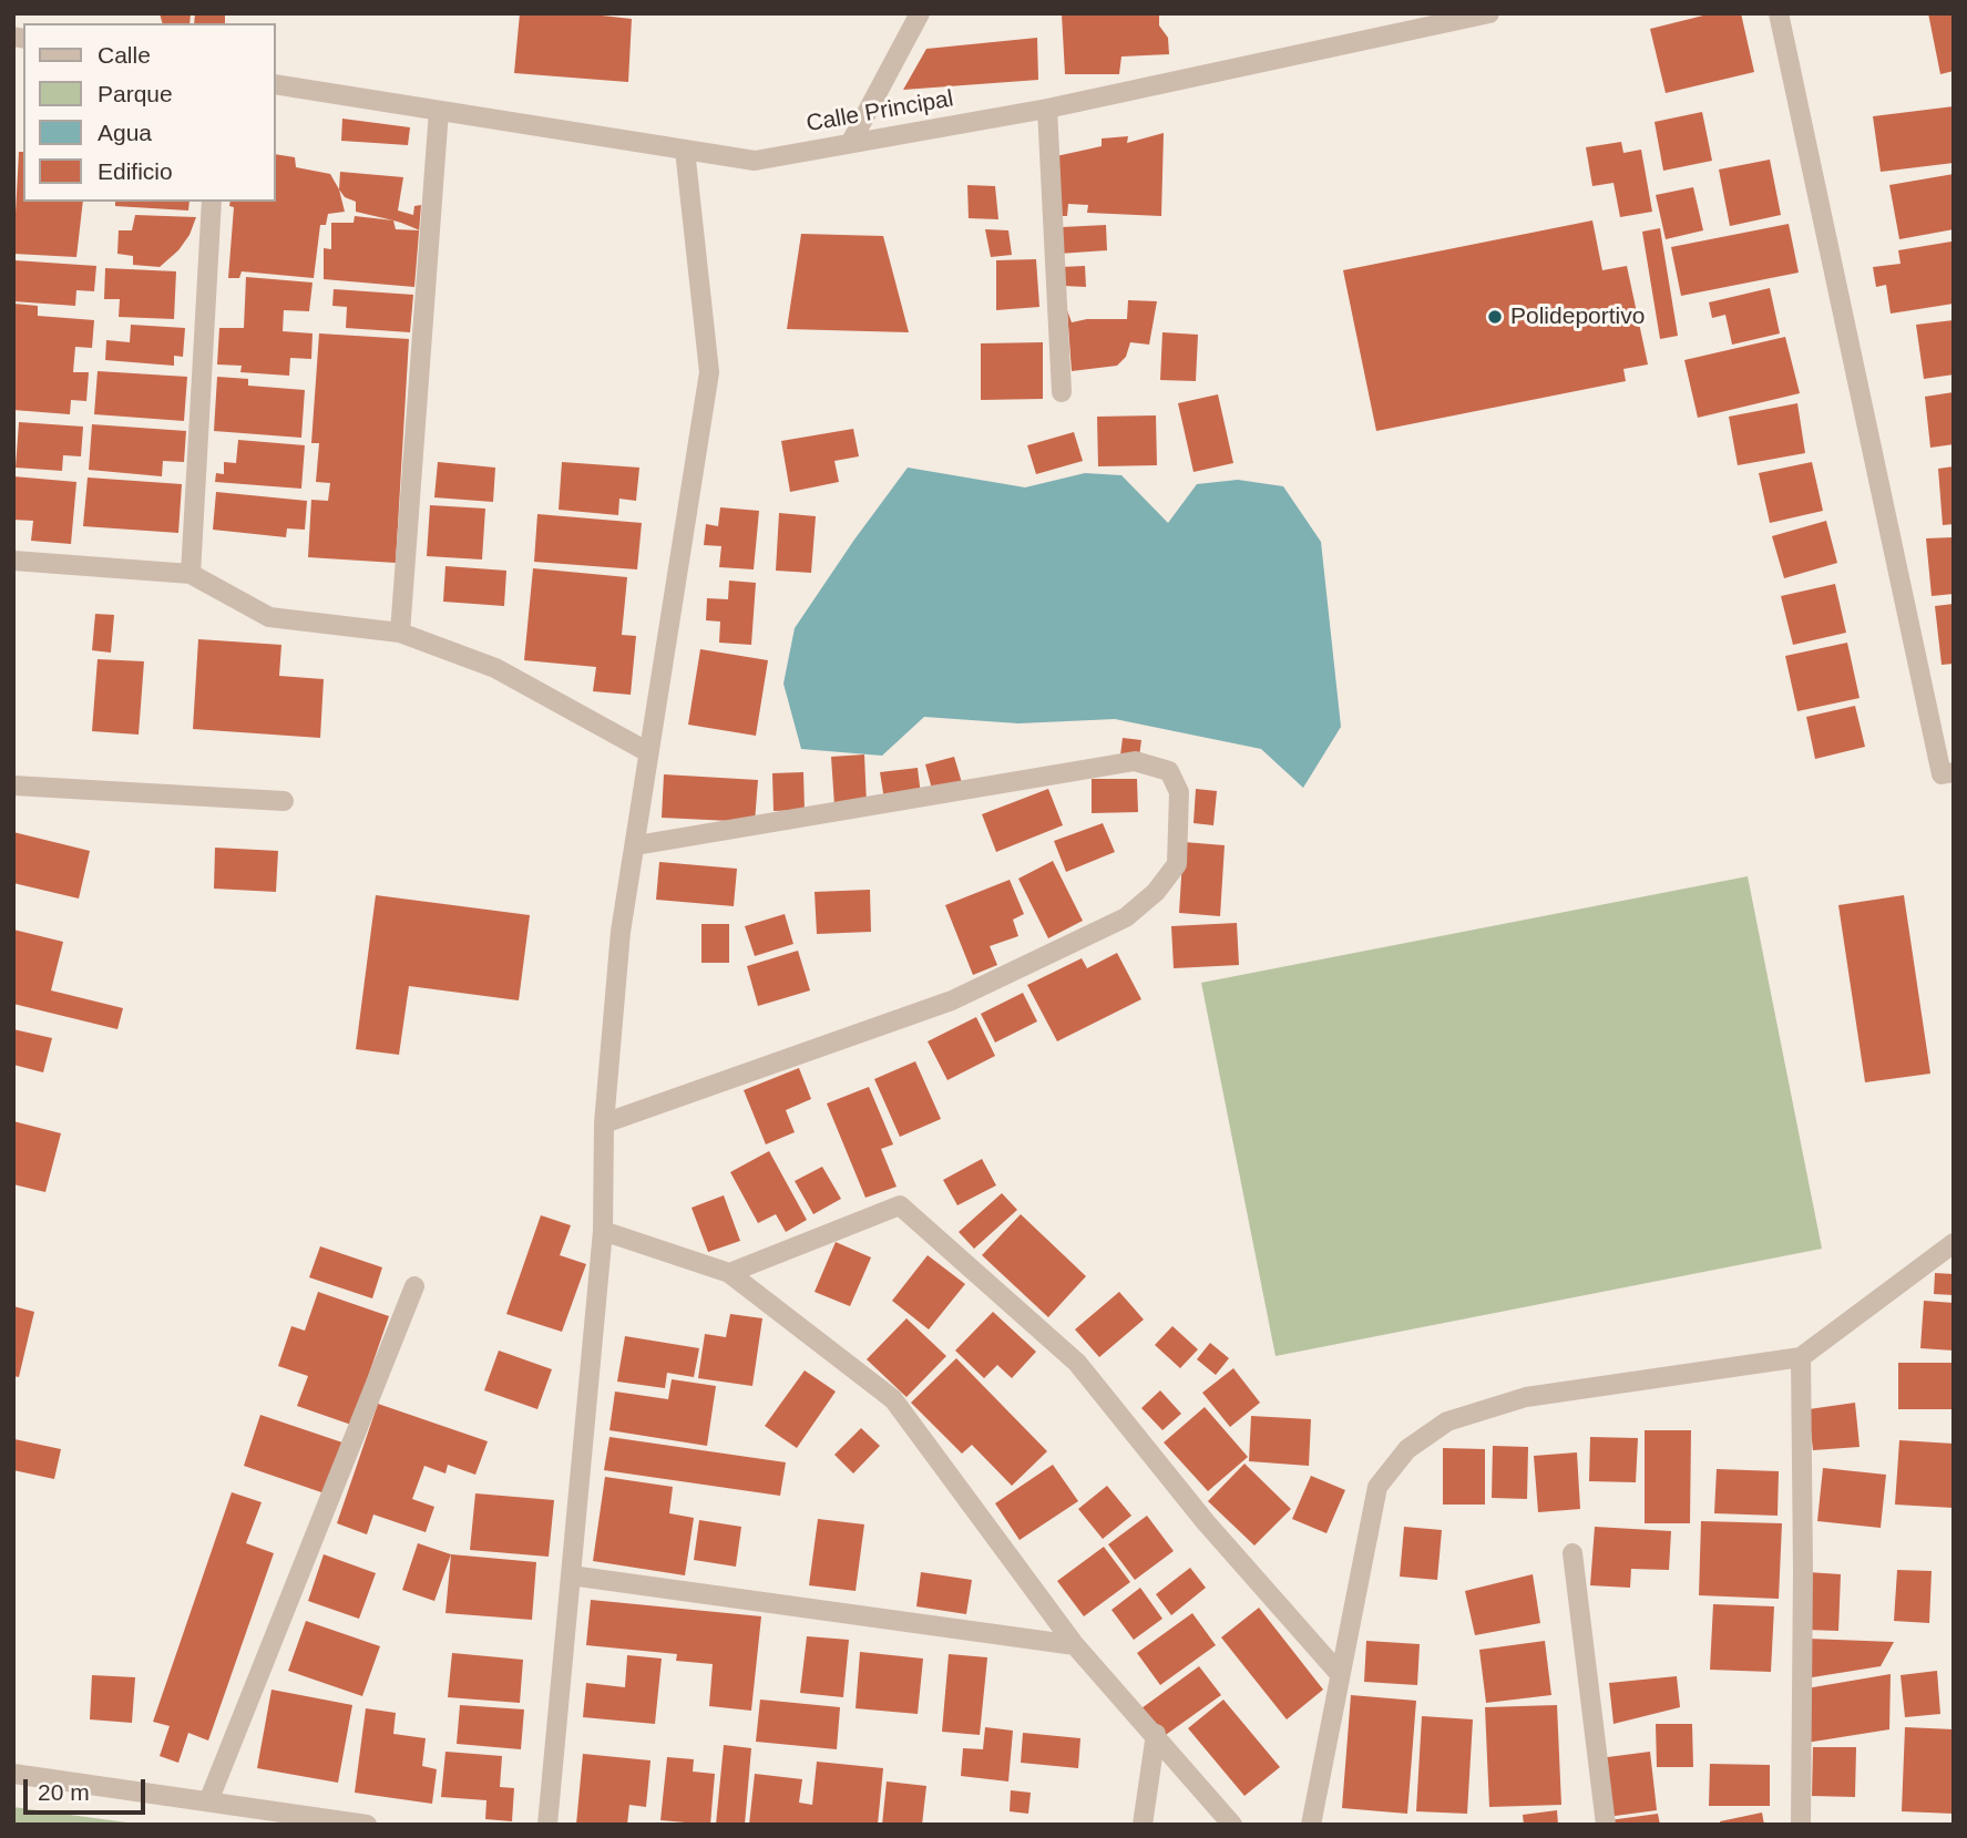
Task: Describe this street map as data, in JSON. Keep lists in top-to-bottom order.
{
  "streets": {
    "street": ["Calle Principal"]
  },
  "places": ["Polideportivo"],
  "legend": [
    "Calle",
    "Parque",
    "Agua",
    "Edificio"
  ],
  "scale_bar": "20 m"
}
